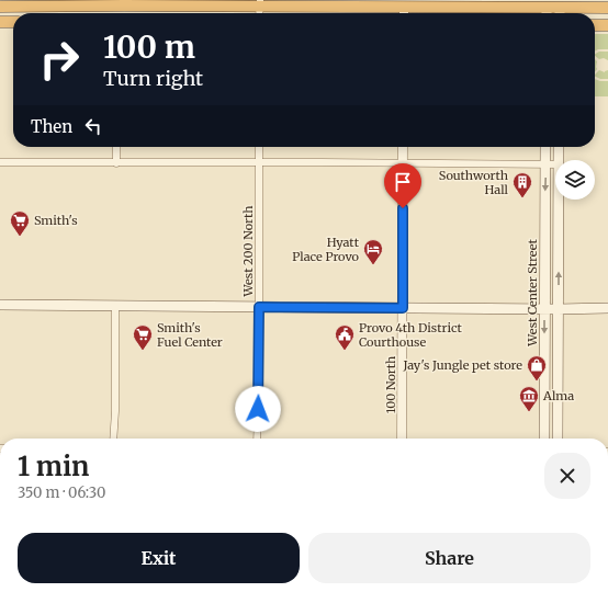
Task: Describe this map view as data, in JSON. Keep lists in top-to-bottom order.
{
  "streets": {
    "main road": ["West Center Street"],
    "street": ["West 200 North", "100 North"]
  },
  "places": {
    "building": ["Southworth Hall"],
    "supermarket": ["Smith's", "Smith's Fuel Center"],
    "hotel": ["Hyatt Place Provo"],
    "public building": ["Provo 4th District Courthouse"],
    "shop": ["Jay's Jungle pet store"],
    "museum": ["Alma"]
  },
  "page": {
    "turn": ["100 m", "Turn right"],
    "then": "Then",
    "heading": ["1 min", "350 m · 06:30"],
    "buttons": ["Exit", "Share"]
  }
}
